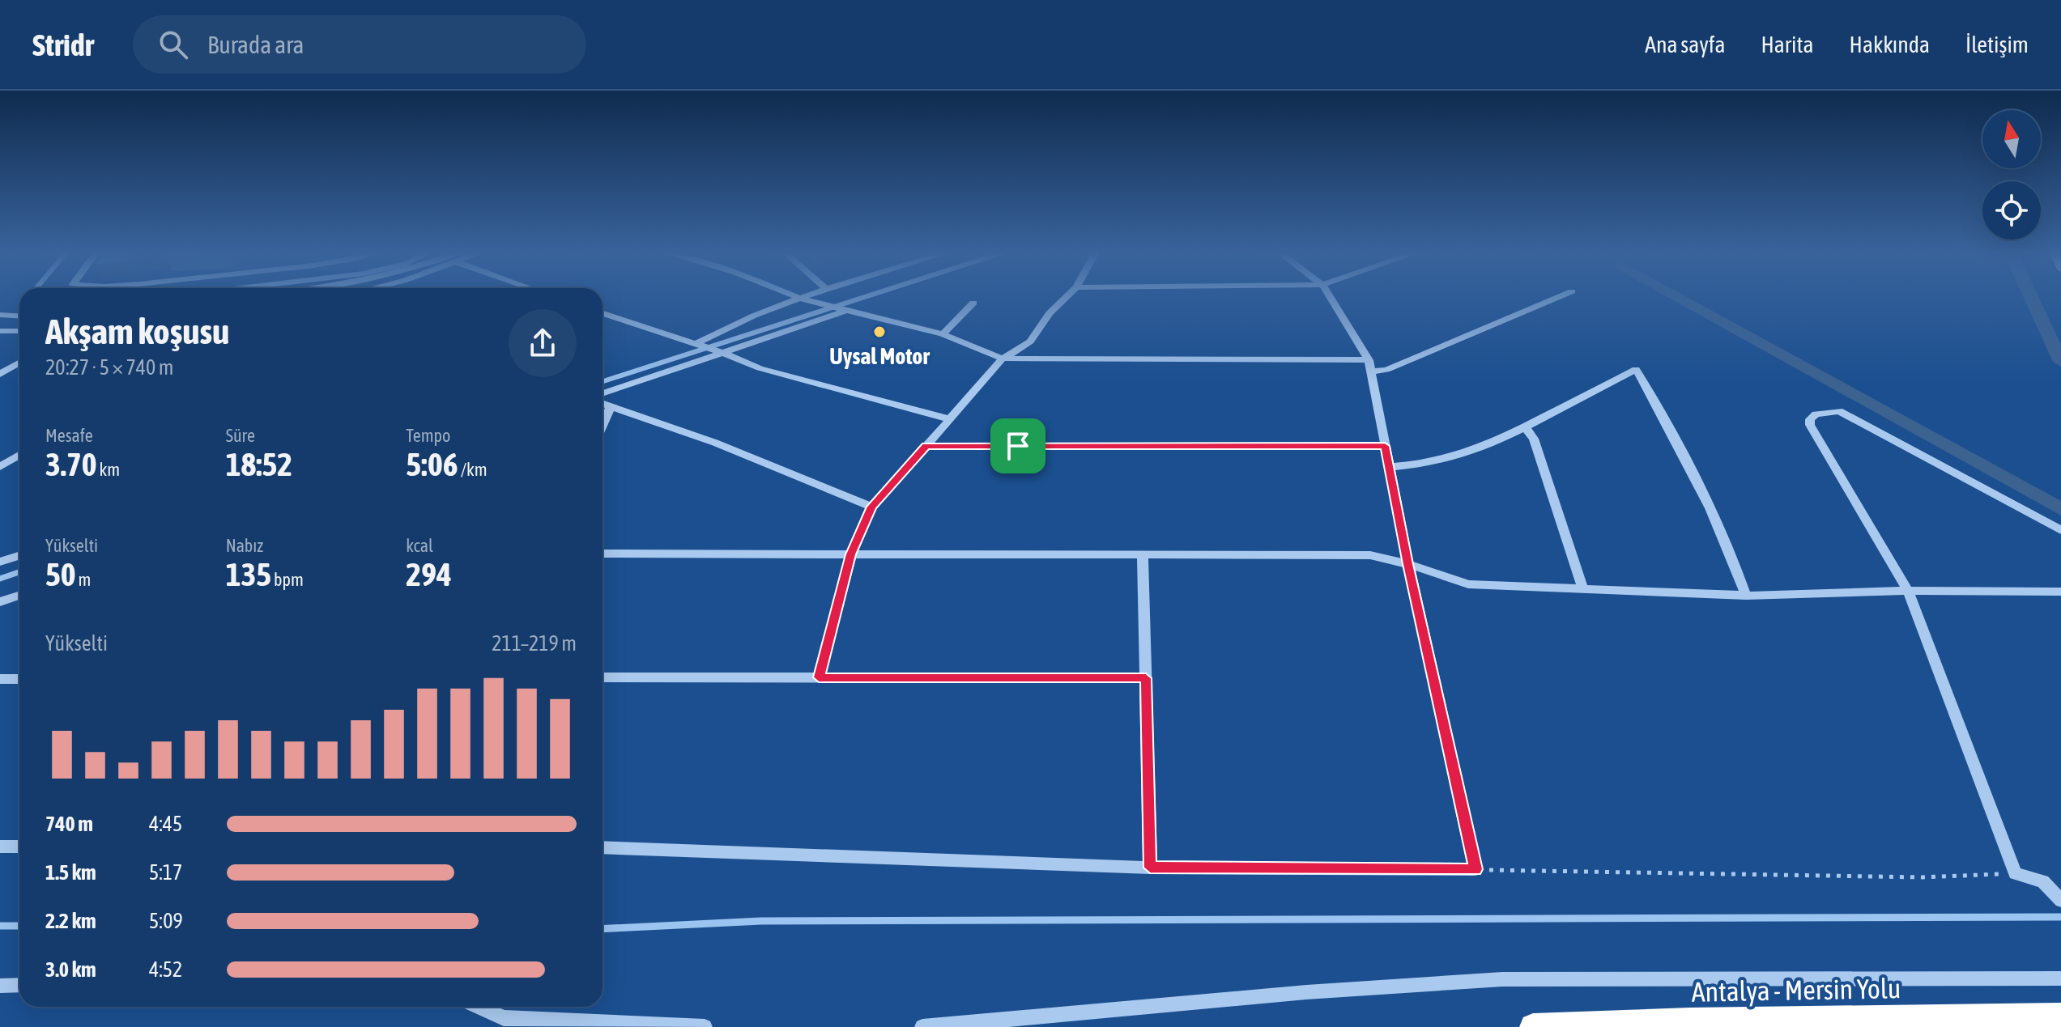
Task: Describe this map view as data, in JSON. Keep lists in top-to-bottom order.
{
  "streets": {
    "highway": ["Antalya - Mersin Yolu"]
  },
  "places": ["Uysal Motor"],
  "north": "top",
  "page": {
    "header": "Stridr",
    "search": "Burada ara",
    "nav": [
      "Ana sayfa",
      "Harita",
      "Hakkında",
      "İletişim"
    ],
    "heading": ["Akşam koşusu", "20:27 · 5 × 740 m"],
    "stats": [
      ["Mesafe", "3.70 km"],
      ["Süre", "18:52"],
      ["Tempo", "5:06 /km"],
      ["Yükselti", "50 m"],
      ["Nabız", "135 bpm"],
      ["kcal", "294"]
    ],
    "chart": ["Yükselti", "211–219 m"],
    "list": [
      {
        "name": "740 m",
        "note": "4:45"
      },
      {
        "name": "1.5 km",
        "note": "5:17"
      },
      {
        "name": "2.2 km",
        "note": "5:09"
      },
      {
        "name": "3.0 km",
        "note": "4:52"
      }
    ]
  }
}
